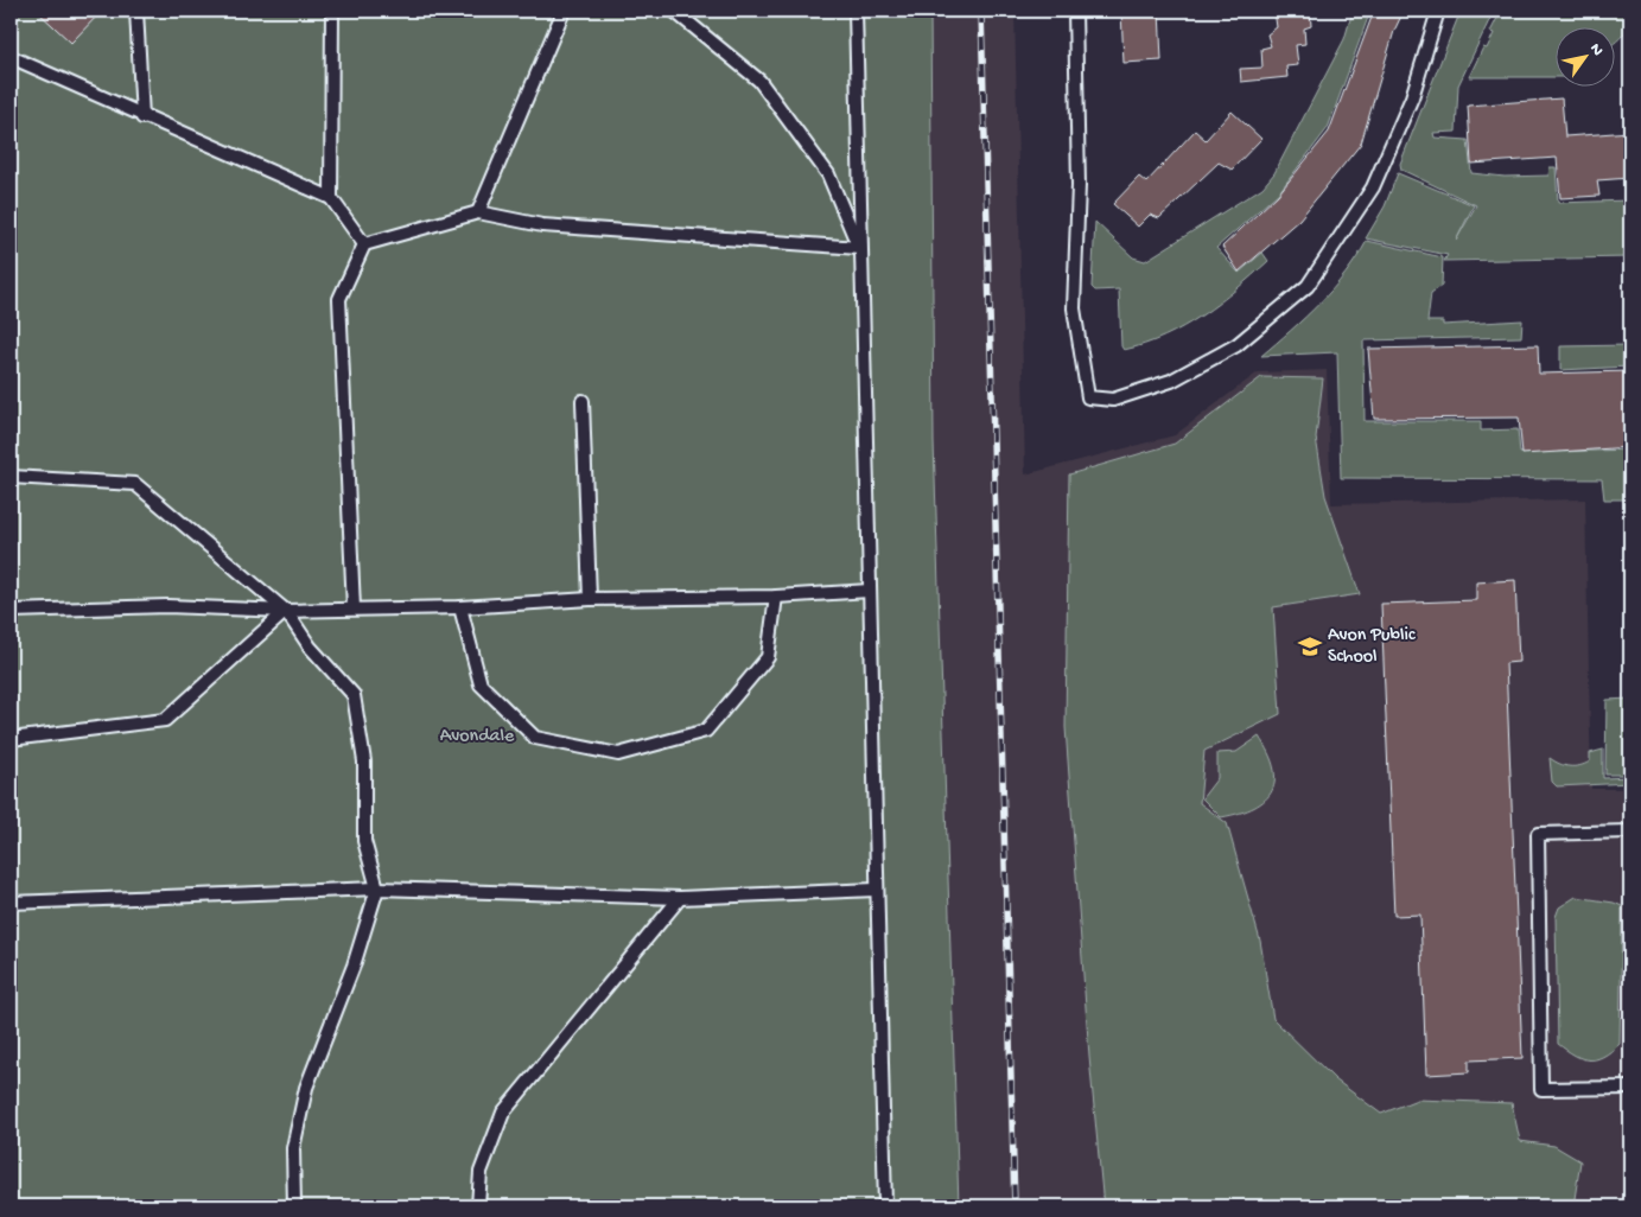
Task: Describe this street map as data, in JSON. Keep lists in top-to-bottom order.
{
  "parks": ["Avondale"],
  "places": {
    "school or university": ["Avon Public School"]
  },
  "north": "top right"
}
